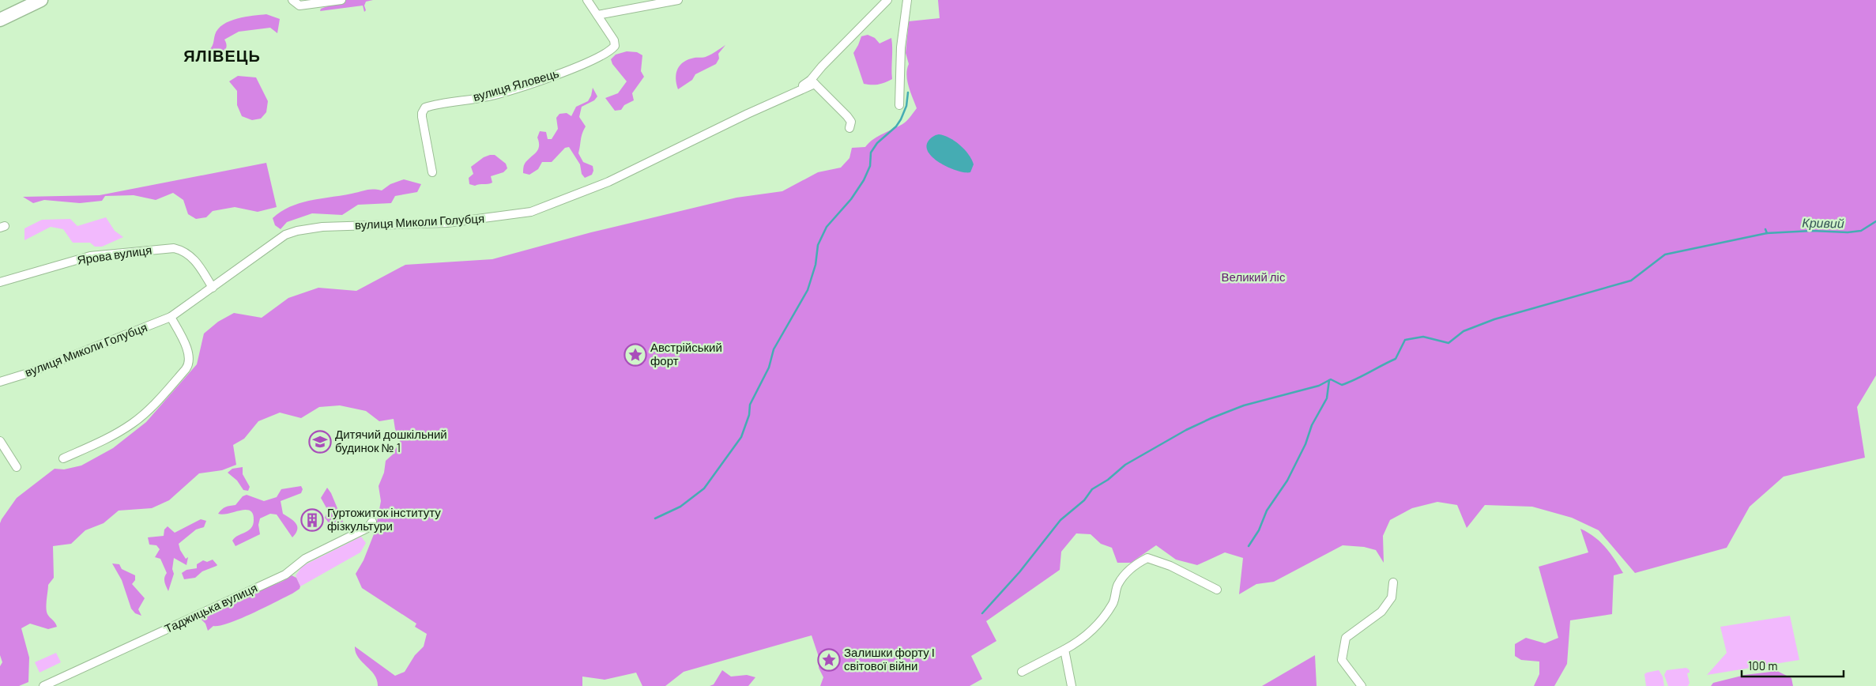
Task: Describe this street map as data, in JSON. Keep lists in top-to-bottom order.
{
  "streets": {
    "street": [
      "вулиця Яловець",
      "вулиця Миколи Голубця",
      "Ярова вулиця",
      "Таджицька вулиця"
    ]
  },
  "crossings": [
    ["вулиця Миколи Голубця", "Ярова вулиця"]
  ],
  "districts": ["ЯЛІВЕЦЬ"],
  "water": ["Кривий"],
  "parks": ["Великий ліс"],
  "places": {
    "place": ["Австрійський форт", "Залишки форту І світової війни"],
    "school or university": ["Дитячий дошкільний будинок № 1"],
    "building": ["Гуртожиток інституту фізкультури"]
  },
  "scale_bar": "100 m"
}
